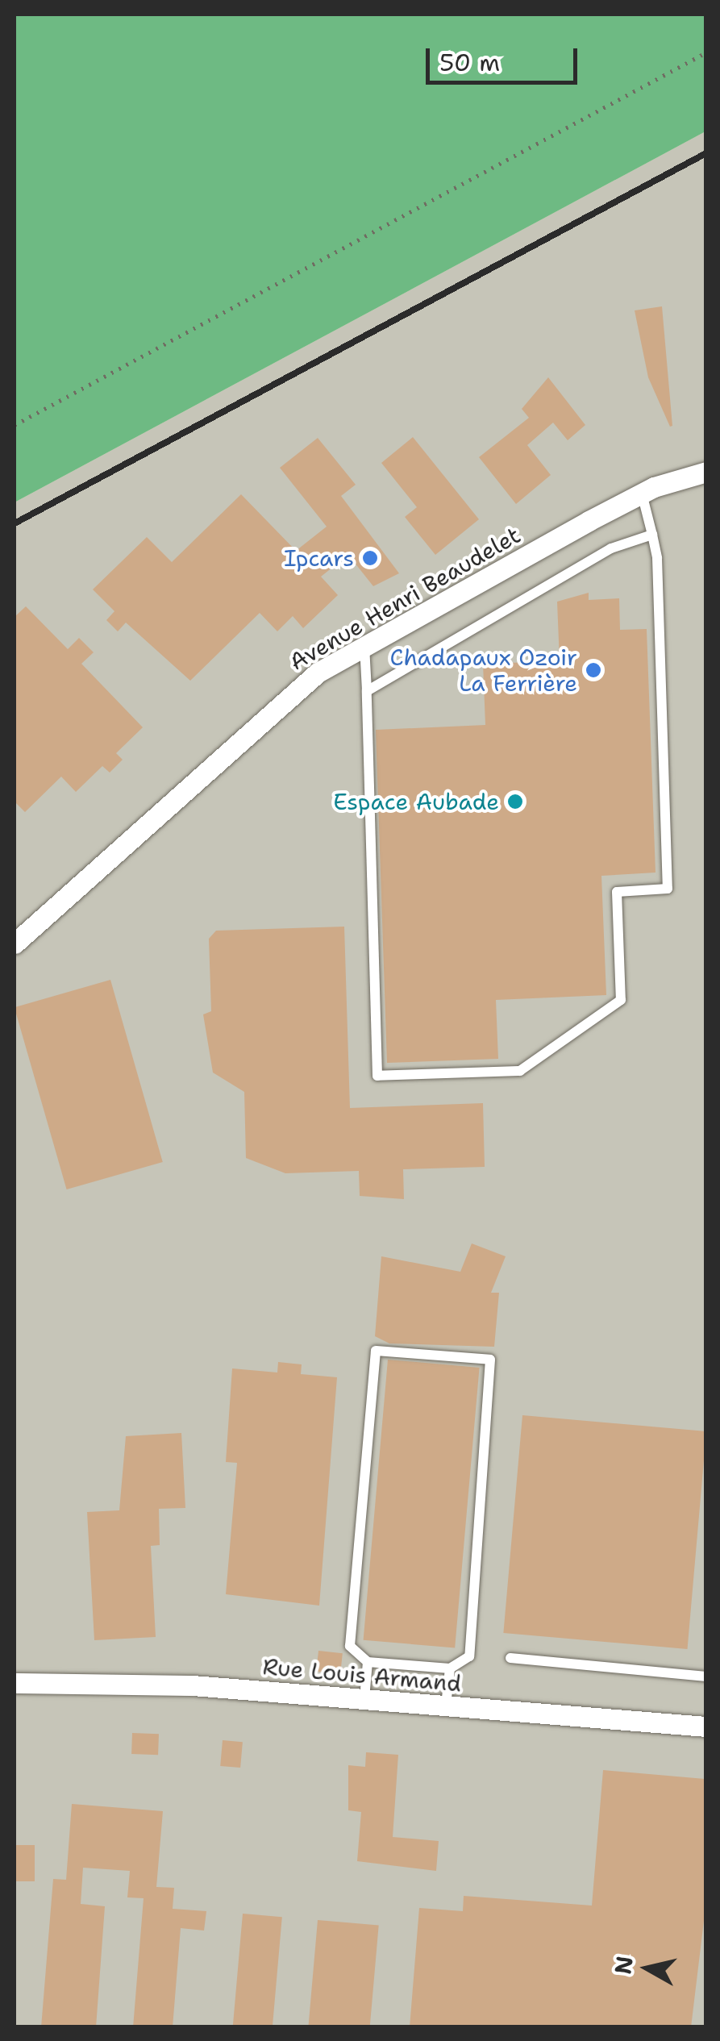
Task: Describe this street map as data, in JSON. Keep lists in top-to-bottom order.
{
  "streets": {
    "street": ["Avenue Henri Beaudelet", "Rue Louis Armand"]
  },
  "places": ["Ipcars", "Chadapaux Ozoir La Ferrière", "Espace Aubade"],
  "scale_bar": "50 m",
  "north": "left"
}
